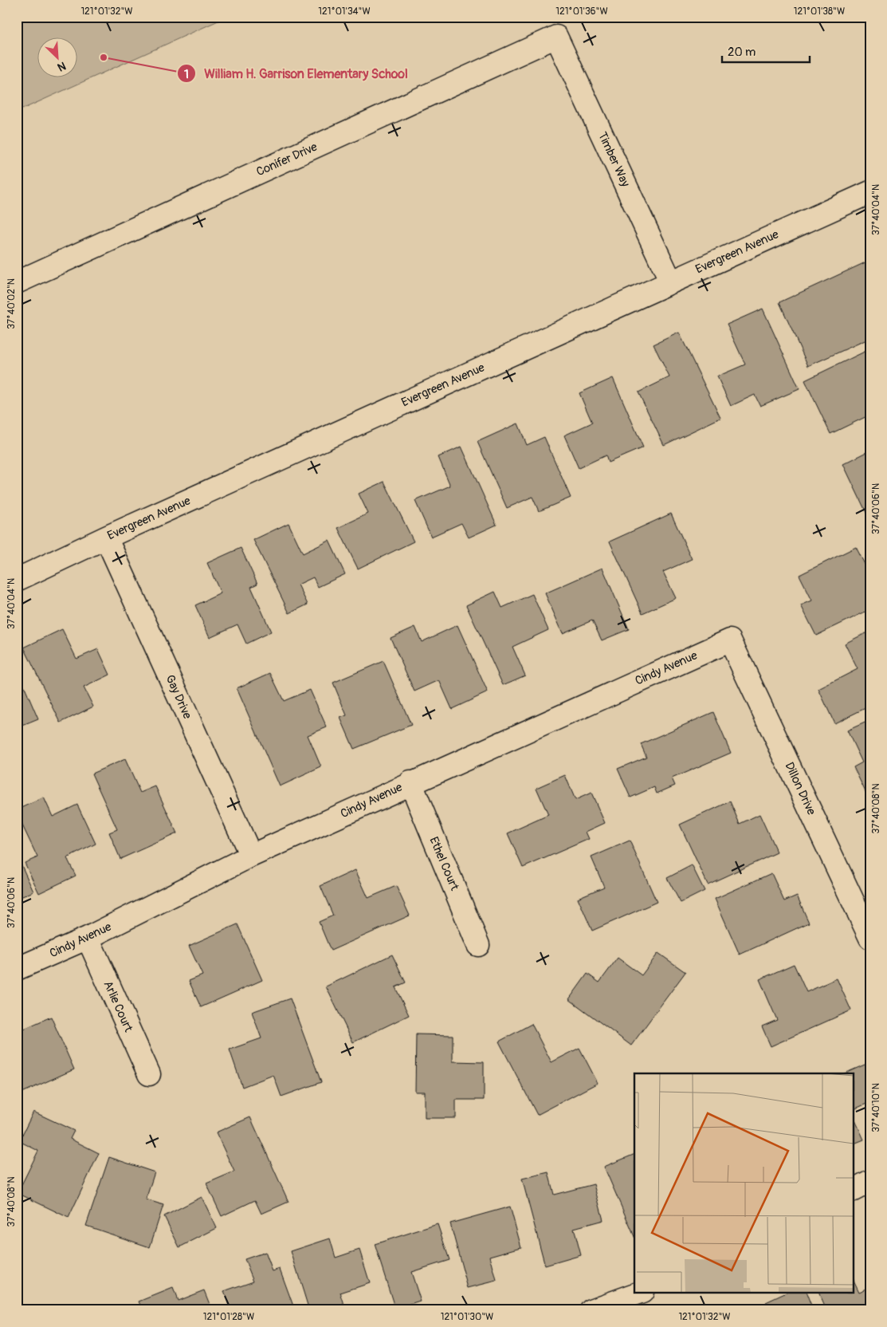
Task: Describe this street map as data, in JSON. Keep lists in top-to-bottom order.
{
  "streets": {
    "street": [
      "Conifer Drive",
      "Timber Way",
      "Evergreen Avenue",
      "Cindy Avenue",
      "Gay Drive",
      "Dillon Drive",
      "Ethel Court",
      "Arlie Court"
    ]
  },
  "crossings": [
    ["Conifer Drive", "Timber Way"],
    ["Timber Way", "Evergreen Avenue"],
    ["Evergreen Avenue", "Gay Drive"],
    ["Cindy Avenue", "Gay Drive"],
    ["Cindy Avenue", "Dillon Drive"],
    ["Cindy Avenue", "Ethel Court"],
    ["Cindy Avenue", "Arlie Court"]
  ],
  "places": ["William H. Garrison Elementary School"],
  "scale_bar": "20 m",
  "north": "bottom right",
  "coordinates": [
    "121°01'32\"W",
    "121°01'34\"W",
    "121°01'36\"W",
    "121°01'38\"W",
    "37°40'04\"N",
    "37°40'02\"N",
    "37°40'06\"N",
    "37°40'08\"N",
    "37°40'10\"N",
    "121°01'28\"W",
    "121°01'30\"W"
  ]
}
